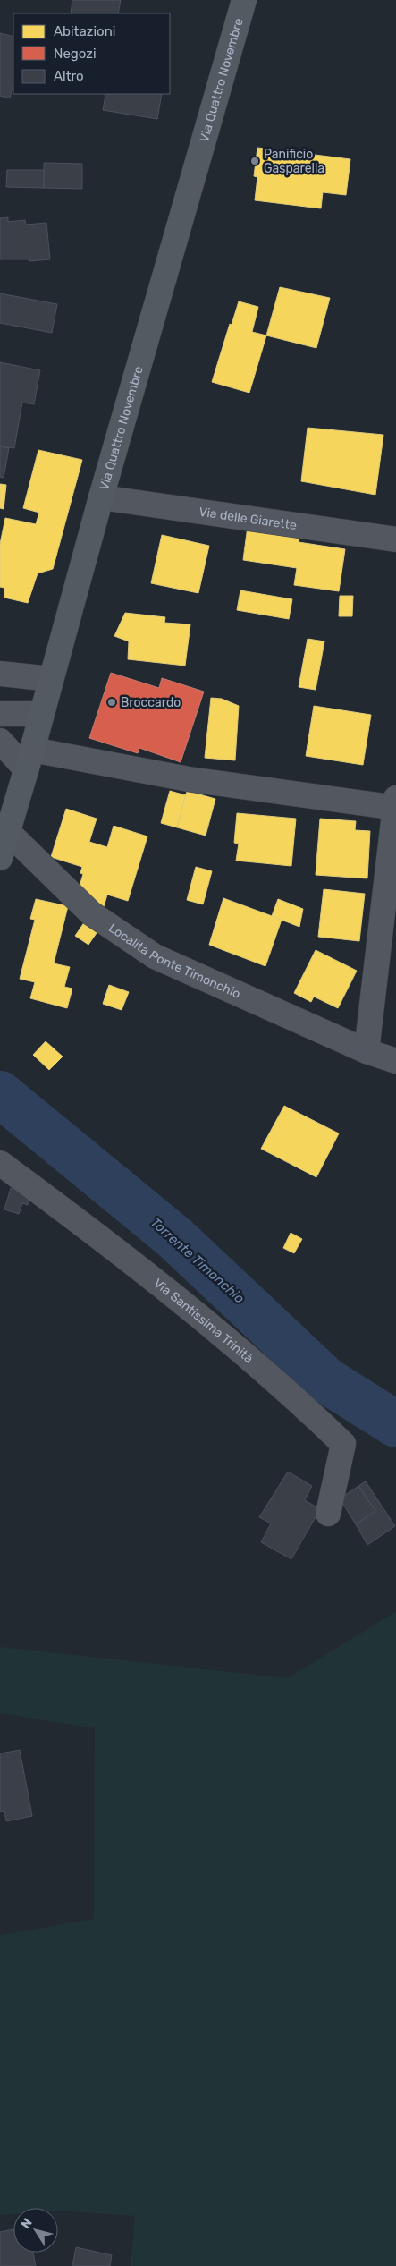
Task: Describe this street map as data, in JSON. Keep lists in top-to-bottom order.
{
  "streets": {
    "main road": ["Via Quattro Novembre"],
    "street": ["Via delle Giarette", "Località Ponte Timonchio", "Via Santissima Trinità"]
  },
  "crossings": [
    ["Via Quattro Novembre", "Via delle Giarette"],
    ["Via Quattro Novembre", "Località Ponte Timonchio"]
  ],
  "water": ["Torrente Timonchio"],
  "places": ["Panificio Gasparella", "Broccardo"],
  "legend": ["Abitazioni", "Negozi", "Altro"],
  "north": "top left"
}
